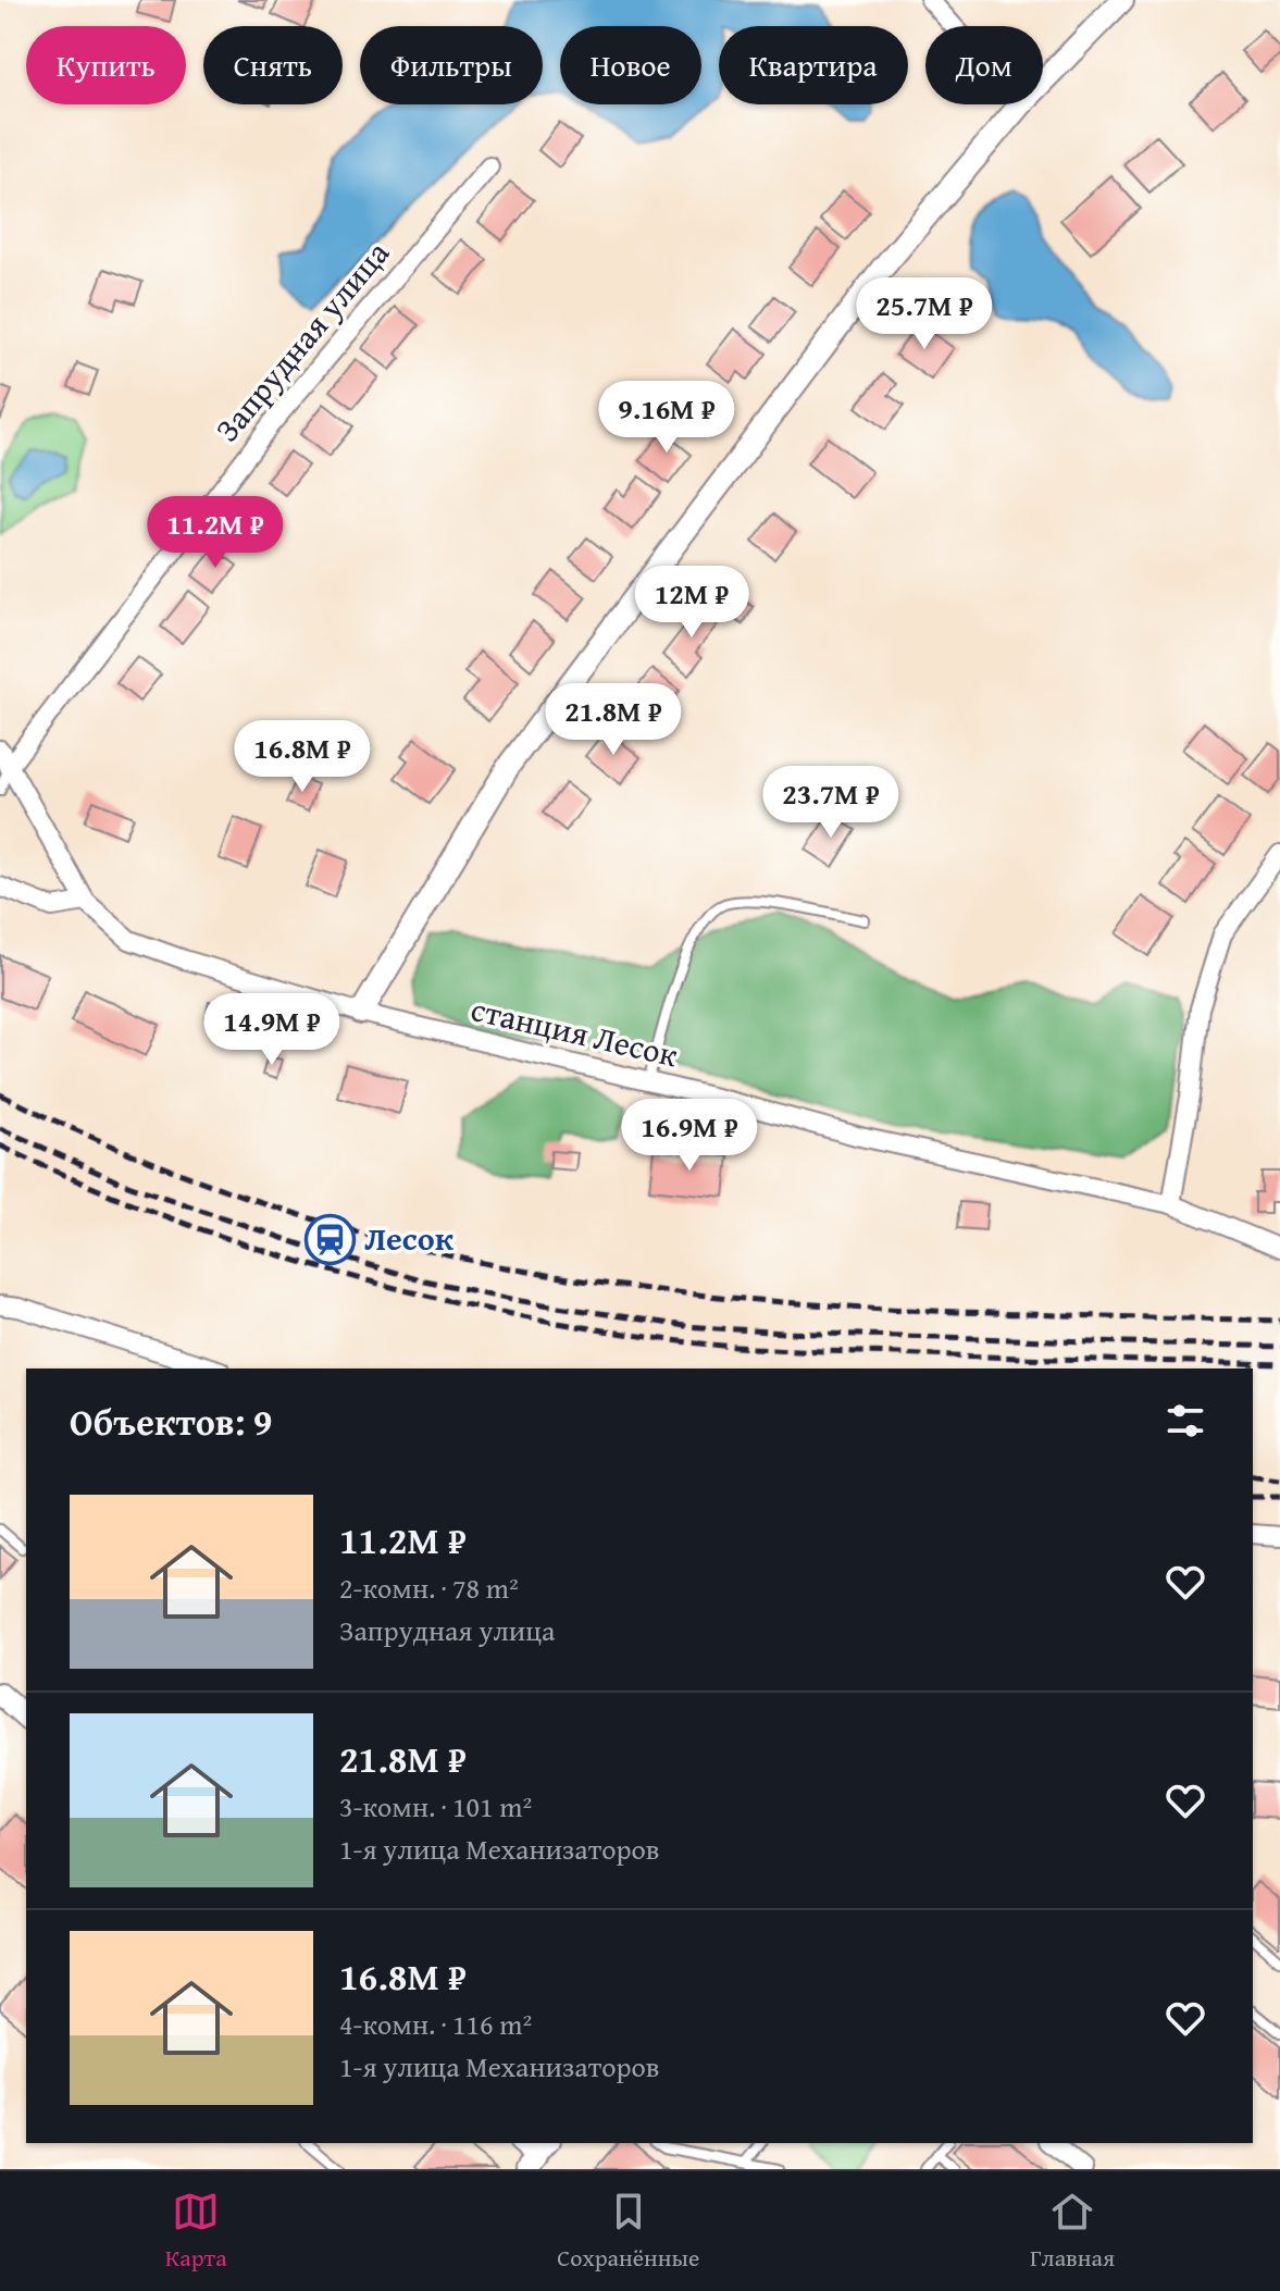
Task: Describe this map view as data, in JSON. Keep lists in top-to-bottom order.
{
  "streets": {
    "street": ["Запрудная улица", "станция Лесок"]
  },
  "crossings": [
    ["Запрудная улица", "станция Лесок"]
  ],
  "places": {
    "station": ["Лесок"]
  },
  "page": {
    "chip": [
      "Купить",
      "Снять",
      "Фильтры",
      "Новое",
      "Квартира",
      "Дом"
    ],
    "price": [
      "25.7M ₽",
      "9.16M ₽",
      "11.2M ₽",
      "12M ₽",
      "21.8M ₽",
      "16.8M ₽",
      "23.7M ₽",
      "14.9M ₽",
      "16.9M ₽"
    ],
    "heading": "Объектов: 9",
    "list": [
      {
        "name": "11.2M ₽",
        "note": "2-комн. · 78 m² · Запрудная улица"
      },
      {
        "name": "21.8M ₽",
        "note": "3-комн. · 101 m² · 1-я улица Механизаторов"
      },
      {
        "name": "16.8M ₽",
        "note": "4-комн. · 116 m² · 1-я улица Механизаторов"
      }
    ],
    "tabs": ["Карта", "Сохранённые", "Главная"]
  }
}
